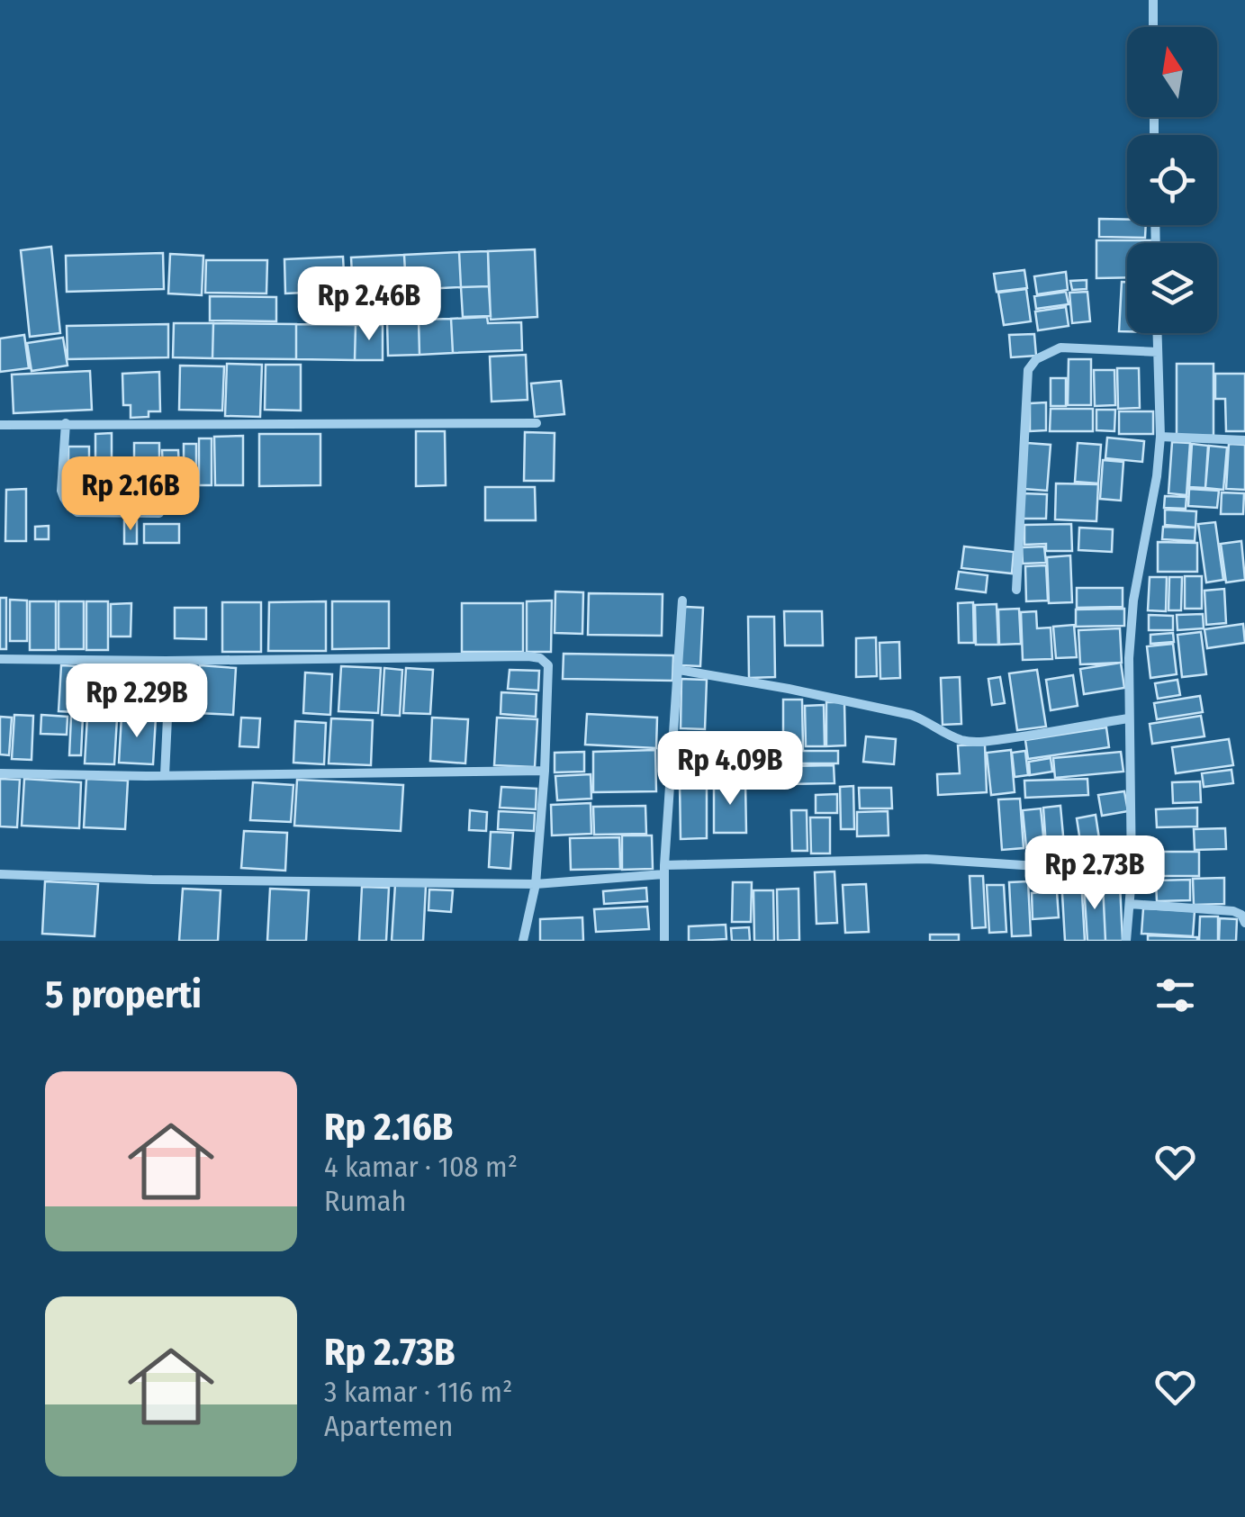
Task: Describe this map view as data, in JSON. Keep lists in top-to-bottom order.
{
  "north": "top",
  "page": {
    "price": [
      "Rp 2.46B",
      "Rp 2.16B",
      "Rp 2.29B",
      "Rp 4.09B",
      "Rp 2.73B"
    ],
    "heading": "5 properti",
    "list": [
      {
        "name": "Rp 2.16B",
        "note": "4 kamar · 108 m² · Rumah"
      },
      {
        "name": "Rp 2.73B",
        "note": "3 kamar · 116 m² · Apartemen"
      }
    ]
  }
}
